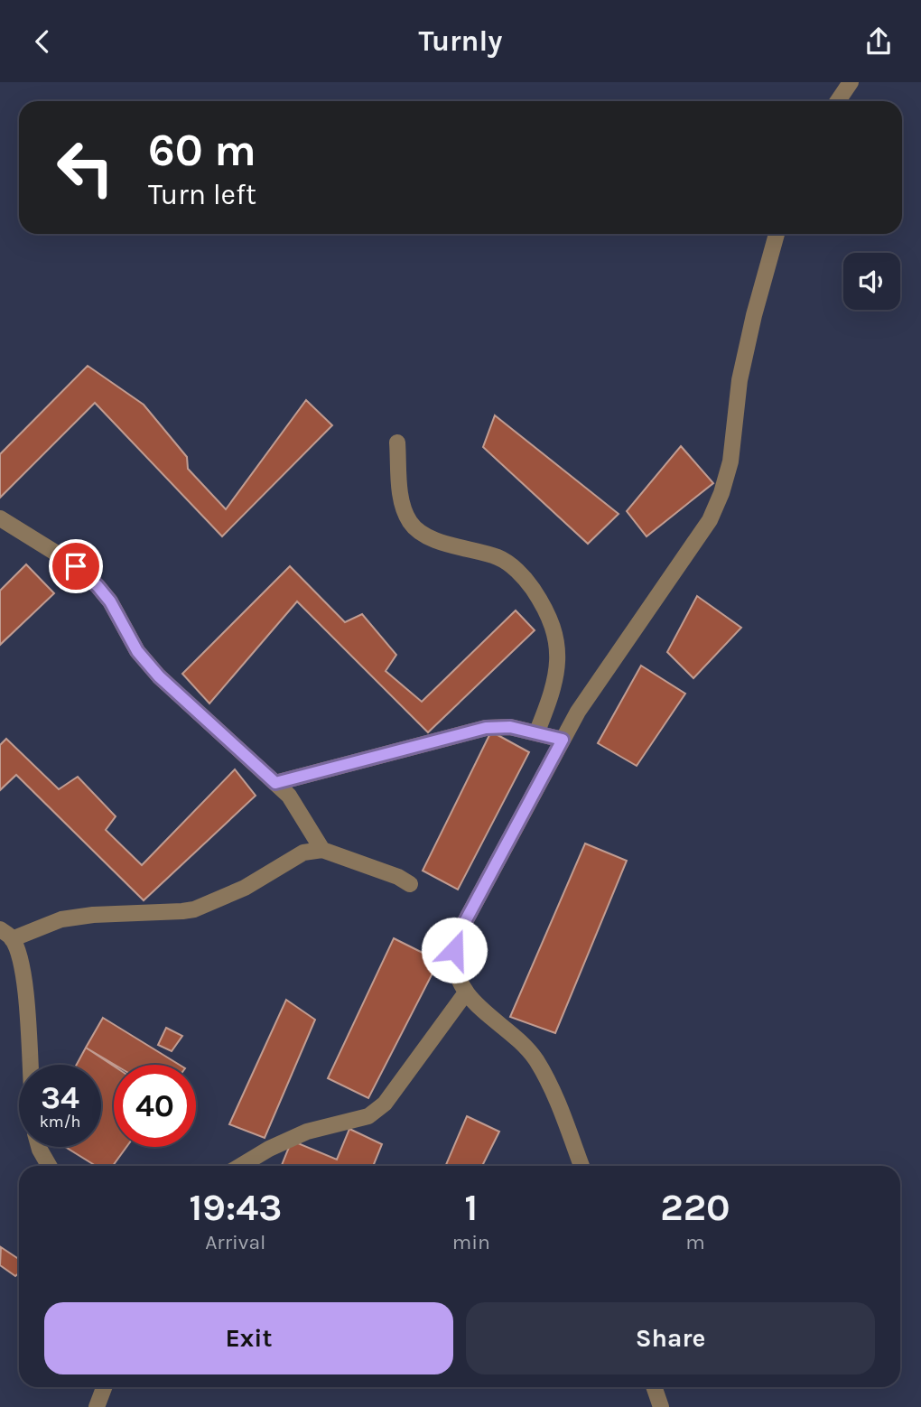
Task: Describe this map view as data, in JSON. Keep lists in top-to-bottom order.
{
  "page": {
    "header": "Turnly",
    "turn": ["60 m", "Turn left"],
    "speed": "34 km/h",
    "limit": "40",
    "eta": [
      "19:43",
      "Arrival",
      "1",
      "min",
      "220",
      "m"
    ],
    "buttons": ["Exit", "Share"]
  }
}
